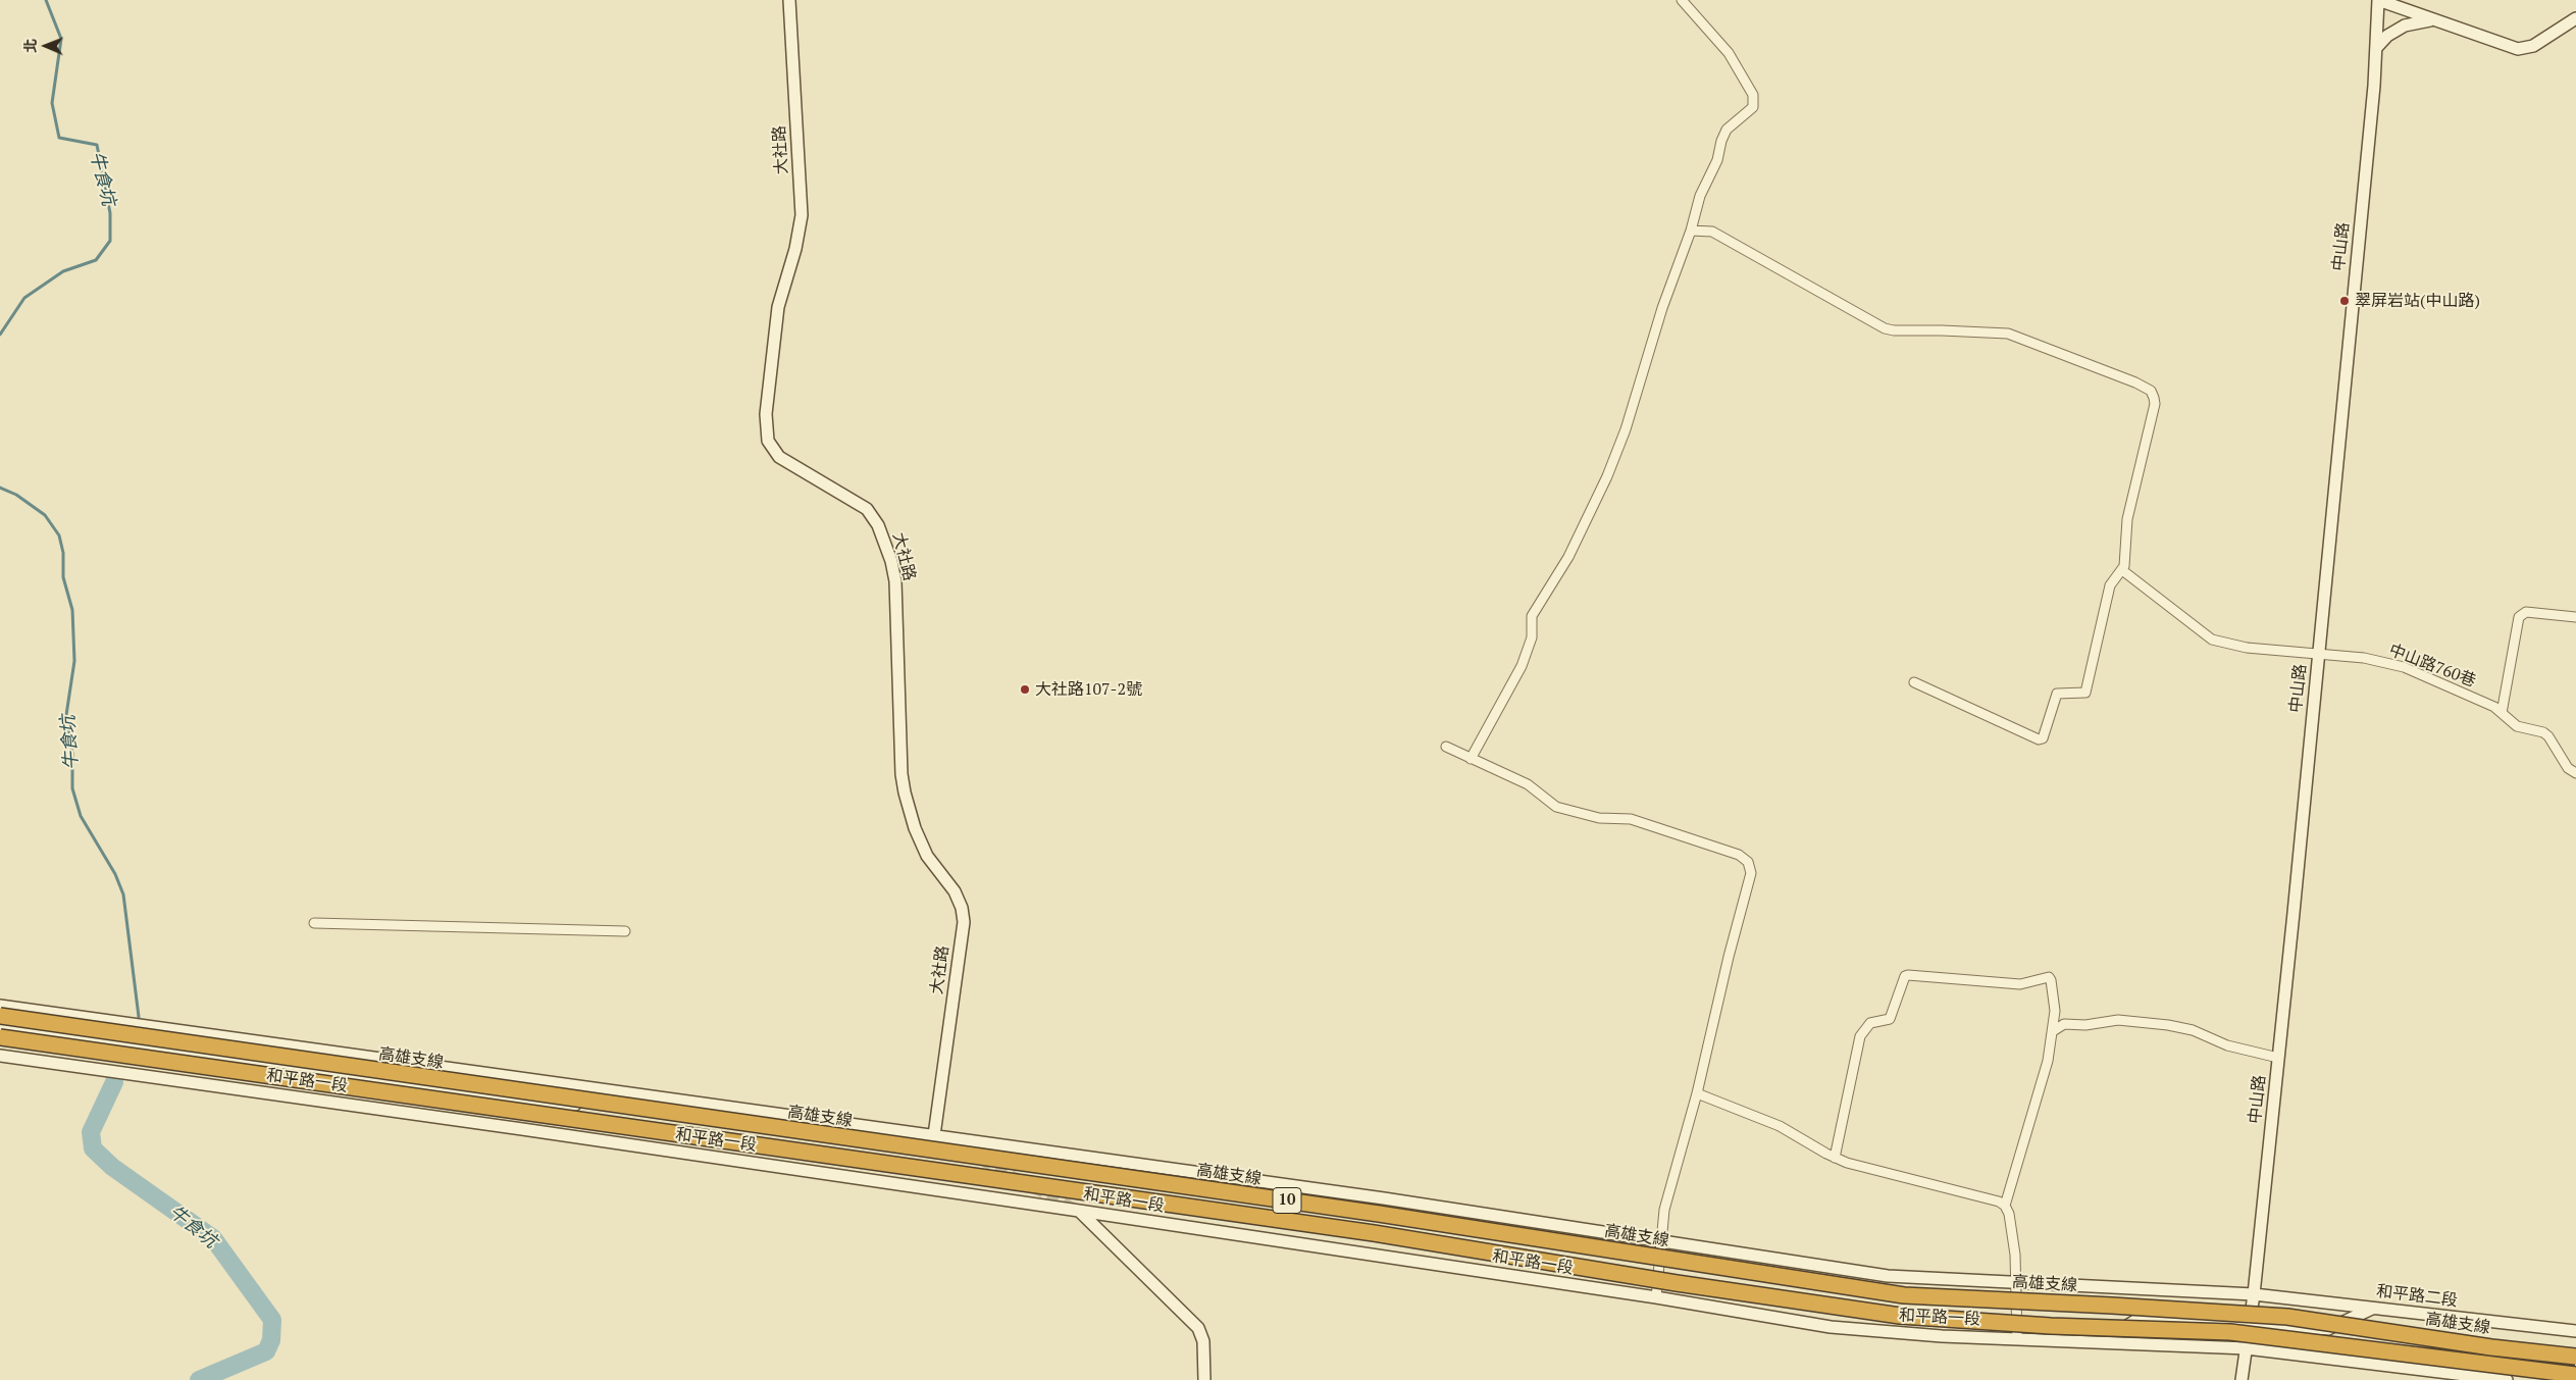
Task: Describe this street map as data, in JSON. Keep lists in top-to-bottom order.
{
  "streets": {
    "highway": ["高雄支線", "10"],
    "street": [
      "大社路",
      "中山路",
      "中山路760巷",
      "和平路一段",
      "和平路二段"
    ]
  },
  "crossings": [
    ["大社路", "和平路一段"],
    ["中山路", "中山路760巷"],
    ["中山路", "和平路一段"],
    ["中山路", "和平路二段"],
    ["和平路一段", "和平路二段"]
  ],
  "water": ["牛食坑"],
  "places": ["翠屏岩站(中山路)", "大社路107-2號"],
  "north": "left"
}
